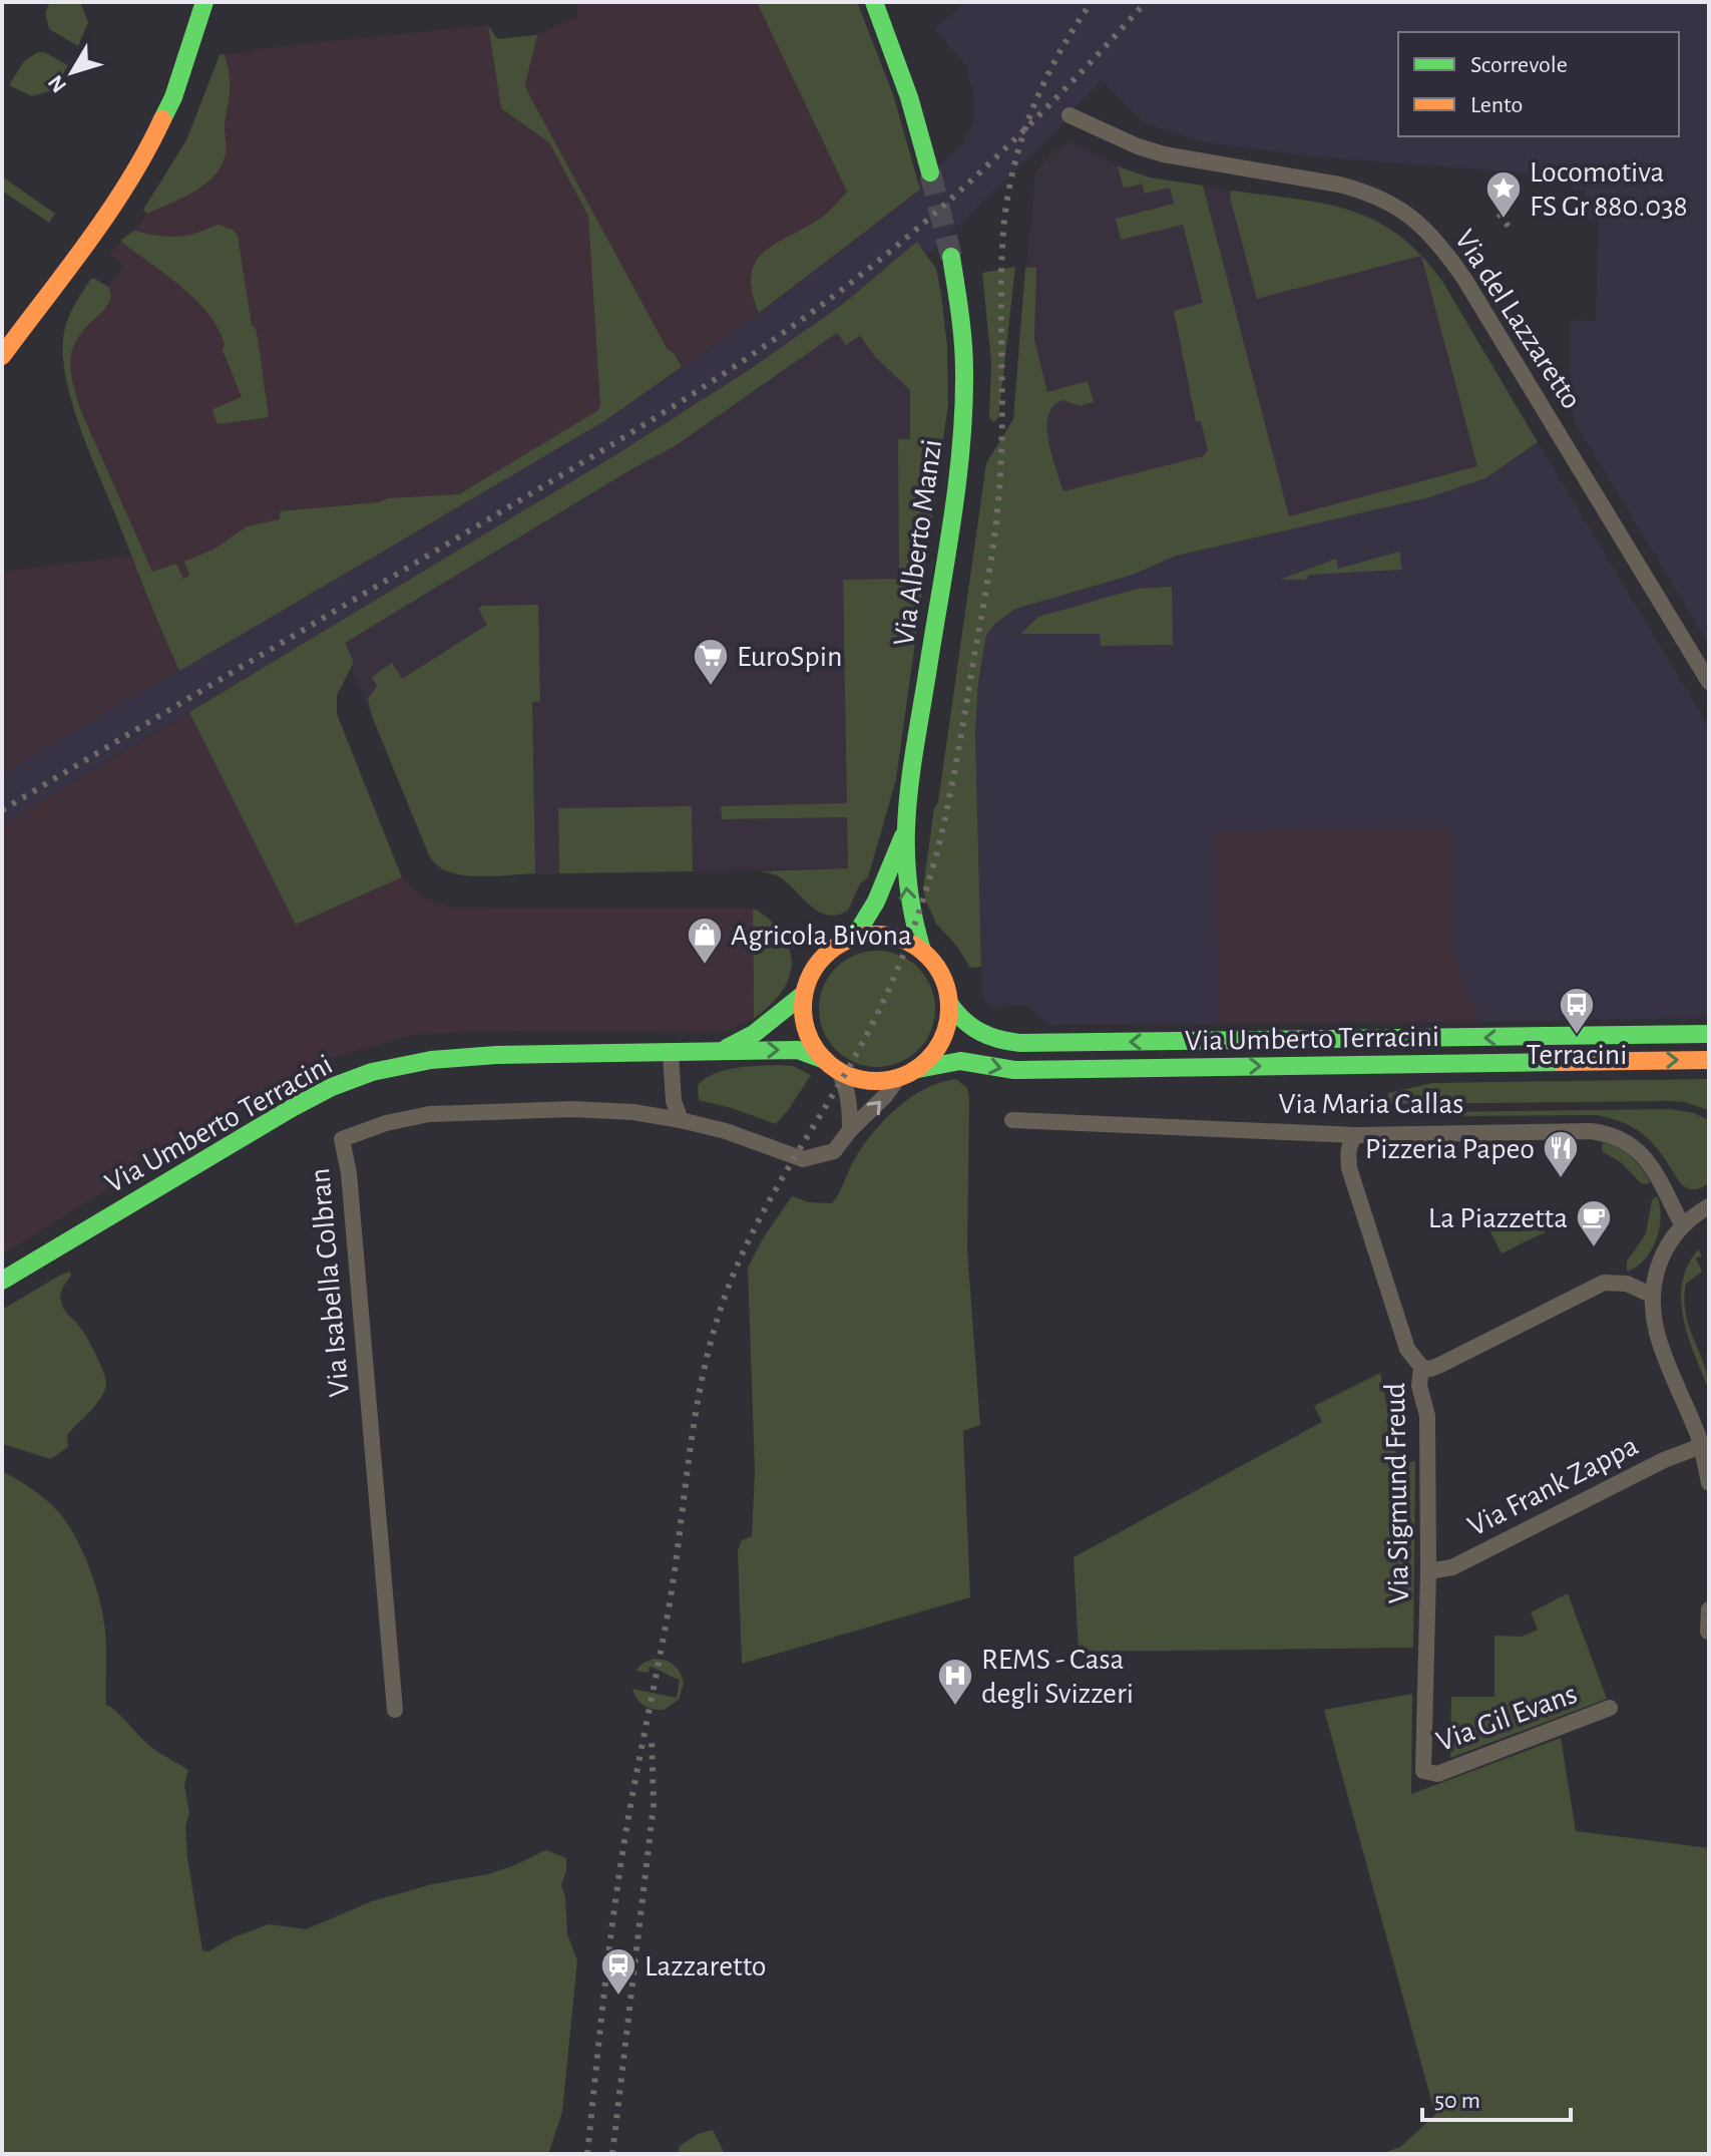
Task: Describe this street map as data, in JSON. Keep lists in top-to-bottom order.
{
  "streets": {
    "main road": ["Via Alberto Manzi", "Via Umberto Terracini"],
    "street": [
      "Via del Lazzaretto",
      "Via Maria Callas",
      "Via Isabella Colbran",
      "Via Frank Zappa",
      "Via Sigmund Freud",
      "Via Gil Evans"
    ]
  },
  "crossings": [
    ["Via Alberto Manzi", "Via Umberto Terracini"],
    ["Via Alberto Manzi", "Via Isabella Colbran"],
    ["Via Umberto Terracini", "Via Isabella Colbran"],
    ["Via Maria Callas", "Via Sigmund Freud"],
    ["Via Frank Zappa", "Via Sigmund Freud"],
    ["Via Sigmund Freud", "Via Gil Evans"]
  ],
  "places": {
    "place": ["Locomotiva FS Gr 880.038"],
    "supermarket": ["EuroSpin"],
    "shop": ["Agricola Bivona"],
    "bus stop": ["Terracini"],
    "restaurant": ["Pizzeria Papeo"],
    "cafe": ["La Piazzetta"],
    "hospital": ["REMS - Casa degli Svizzeri"],
    "station": ["Lazzaretto"]
  },
  "legend": ["Scorrevole", "Lento"],
  "scale_bar": "50 m",
  "north": "bottom left"
}
